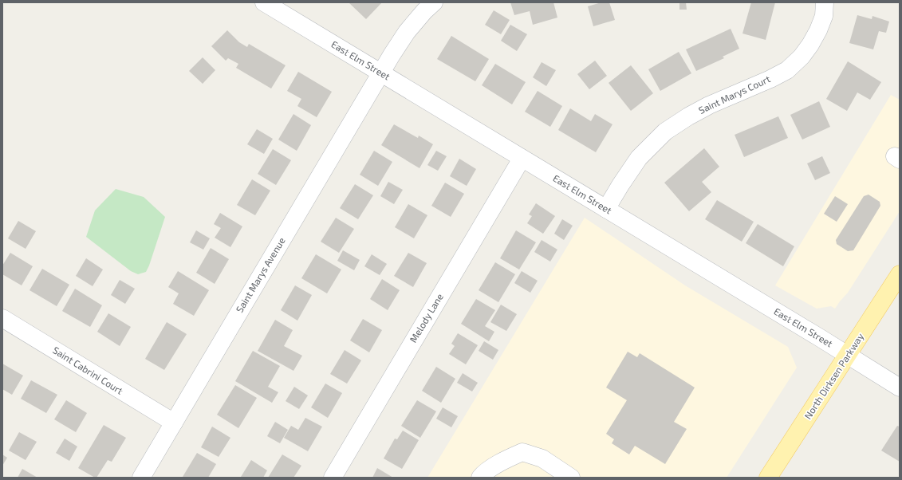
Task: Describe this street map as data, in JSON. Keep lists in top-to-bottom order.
{
  "streets": {
    "main road": ["North Dirksen Parkway"],
    "street": [
      "East Elm Street",
      "Saint Marys Court",
      "Saint Marys Avenue",
      "Melody Lane",
      "Saint Cabrini Court"
    ]
  },
  "crossings": [
    ["East Elm Street", "Saint Marys Court"],
    ["East Elm Street", "Saint Marys Avenue"],
    ["East Elm Street", "Melody Lane"],
    ["East Elm Street", "North Dirksen Parkway"],
    ["Saint Marys Avenue", "Saint Cabrini Court"]
  ]
}
